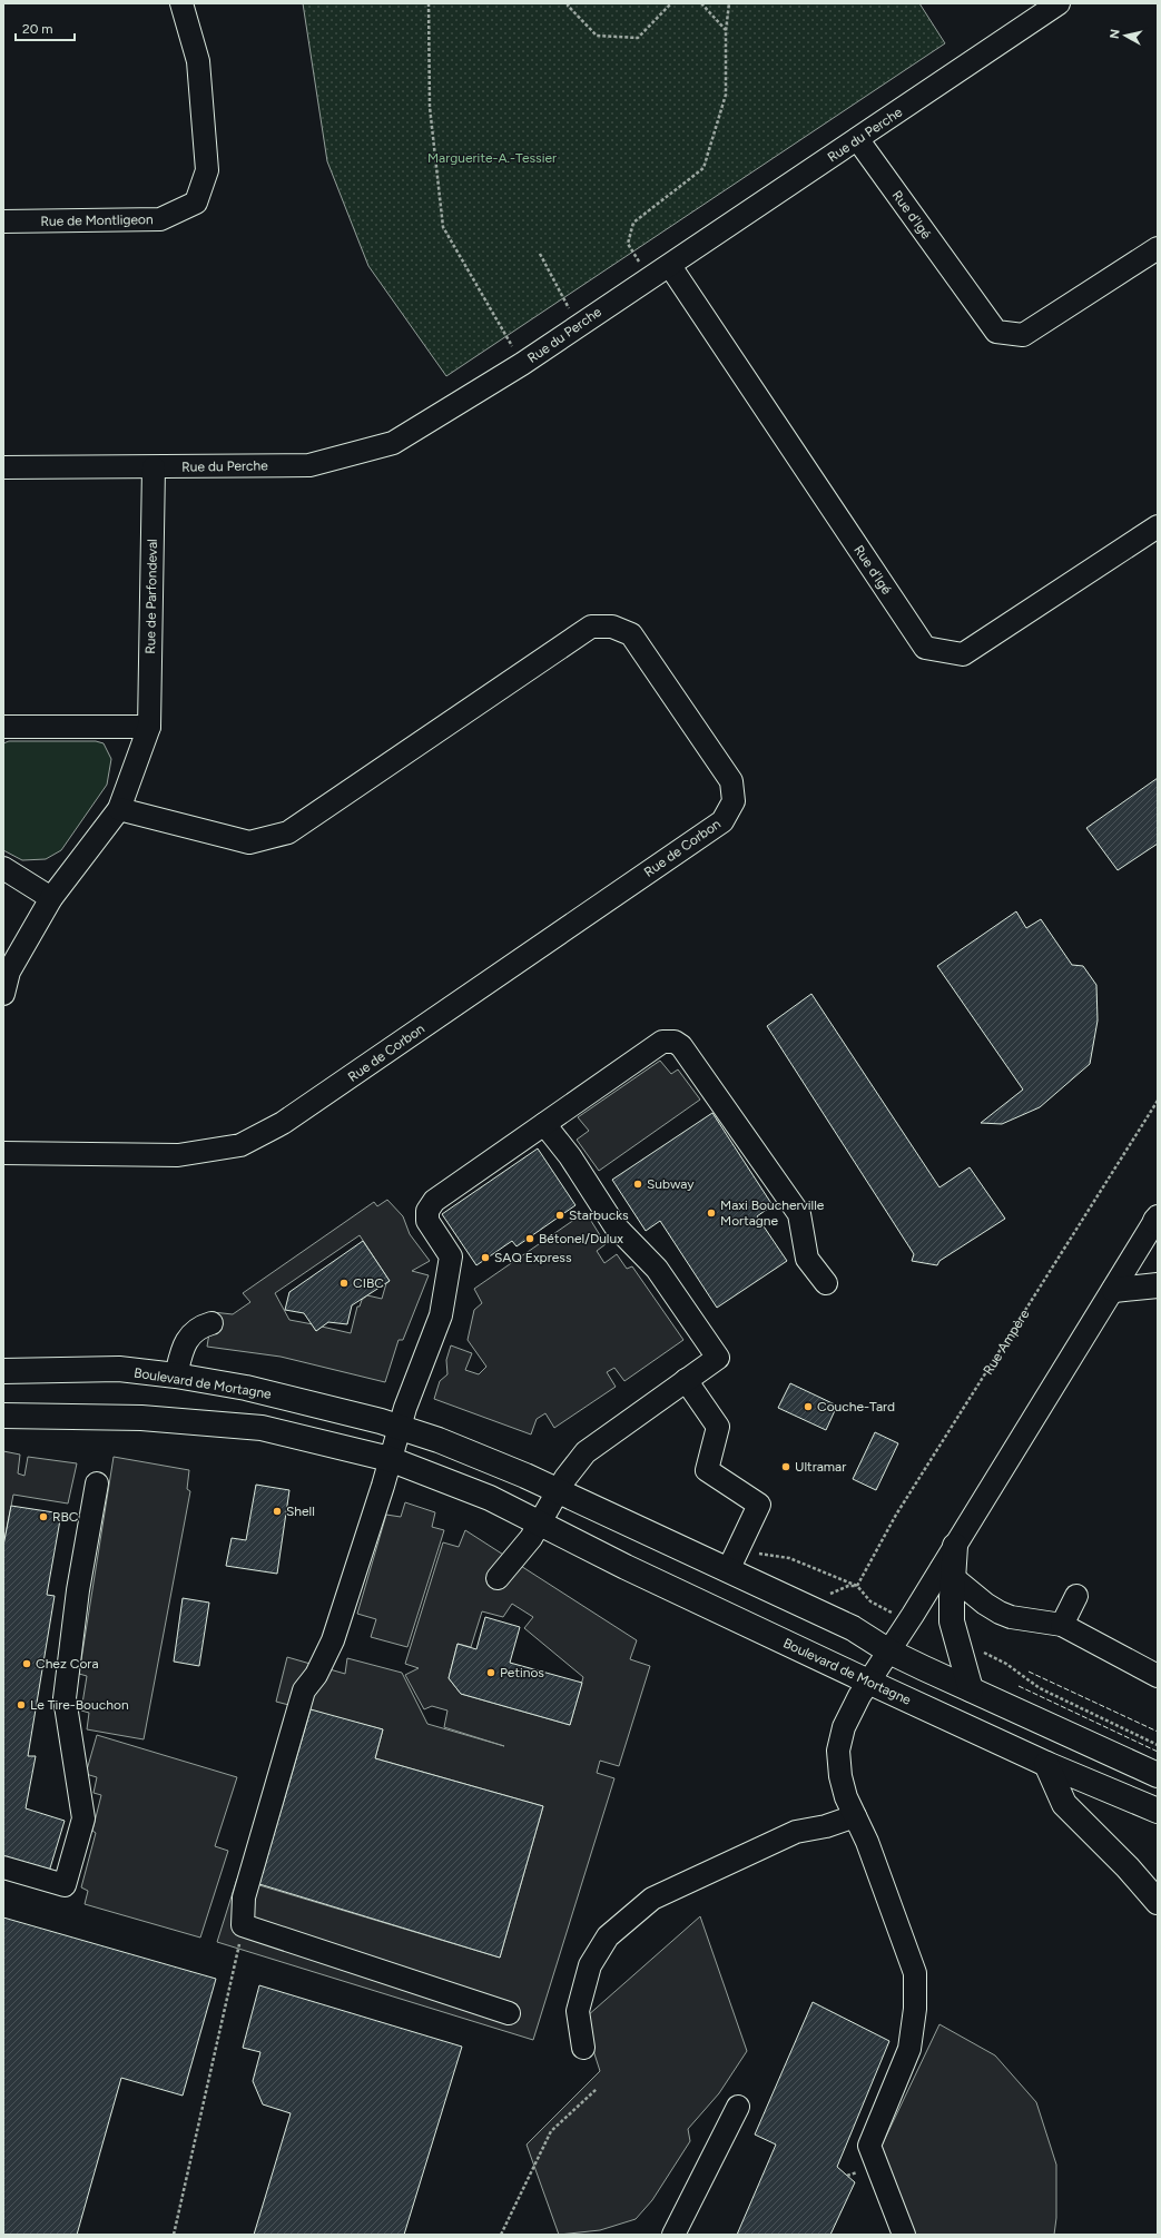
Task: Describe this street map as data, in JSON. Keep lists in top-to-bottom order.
{
  "streets": {
    "main road": ["Boulevard de Mortagne"],
    "street": [
      "Rue du Perche",
      "Rue d'Igé",
      "Rue de Montligeon",
      "Rue de Parfondeval",
      "Rue de Corbon"
    ],
    "path": ["Rue Ampère"]
  },
  "crossings": [
    ["Rue du Perche", "Rue d'Igé"],
    ["Rue du Perche", "Rue de Parfondeval"],
    ["Rue de Parfondeval", "Rue de Corbon"]
  ],
  "parks": ["Marguerite-A.-Tessier"],
  "places": [
    "Subway",
    "Maxi Boucherville Mortagne",
    "Starbucks",
    "Bétonel/Dulux",
    "SAQ Express",
    "CIBC",
    "Couche-Tard",
    "Ultramar",
    "Shell",
    "RBC",
    "Chez Cora",
    "Petinos",
    "Le Tire-Bouchon"
  ],
  "scale_bar": "20 m",
  "north": "left"
}
